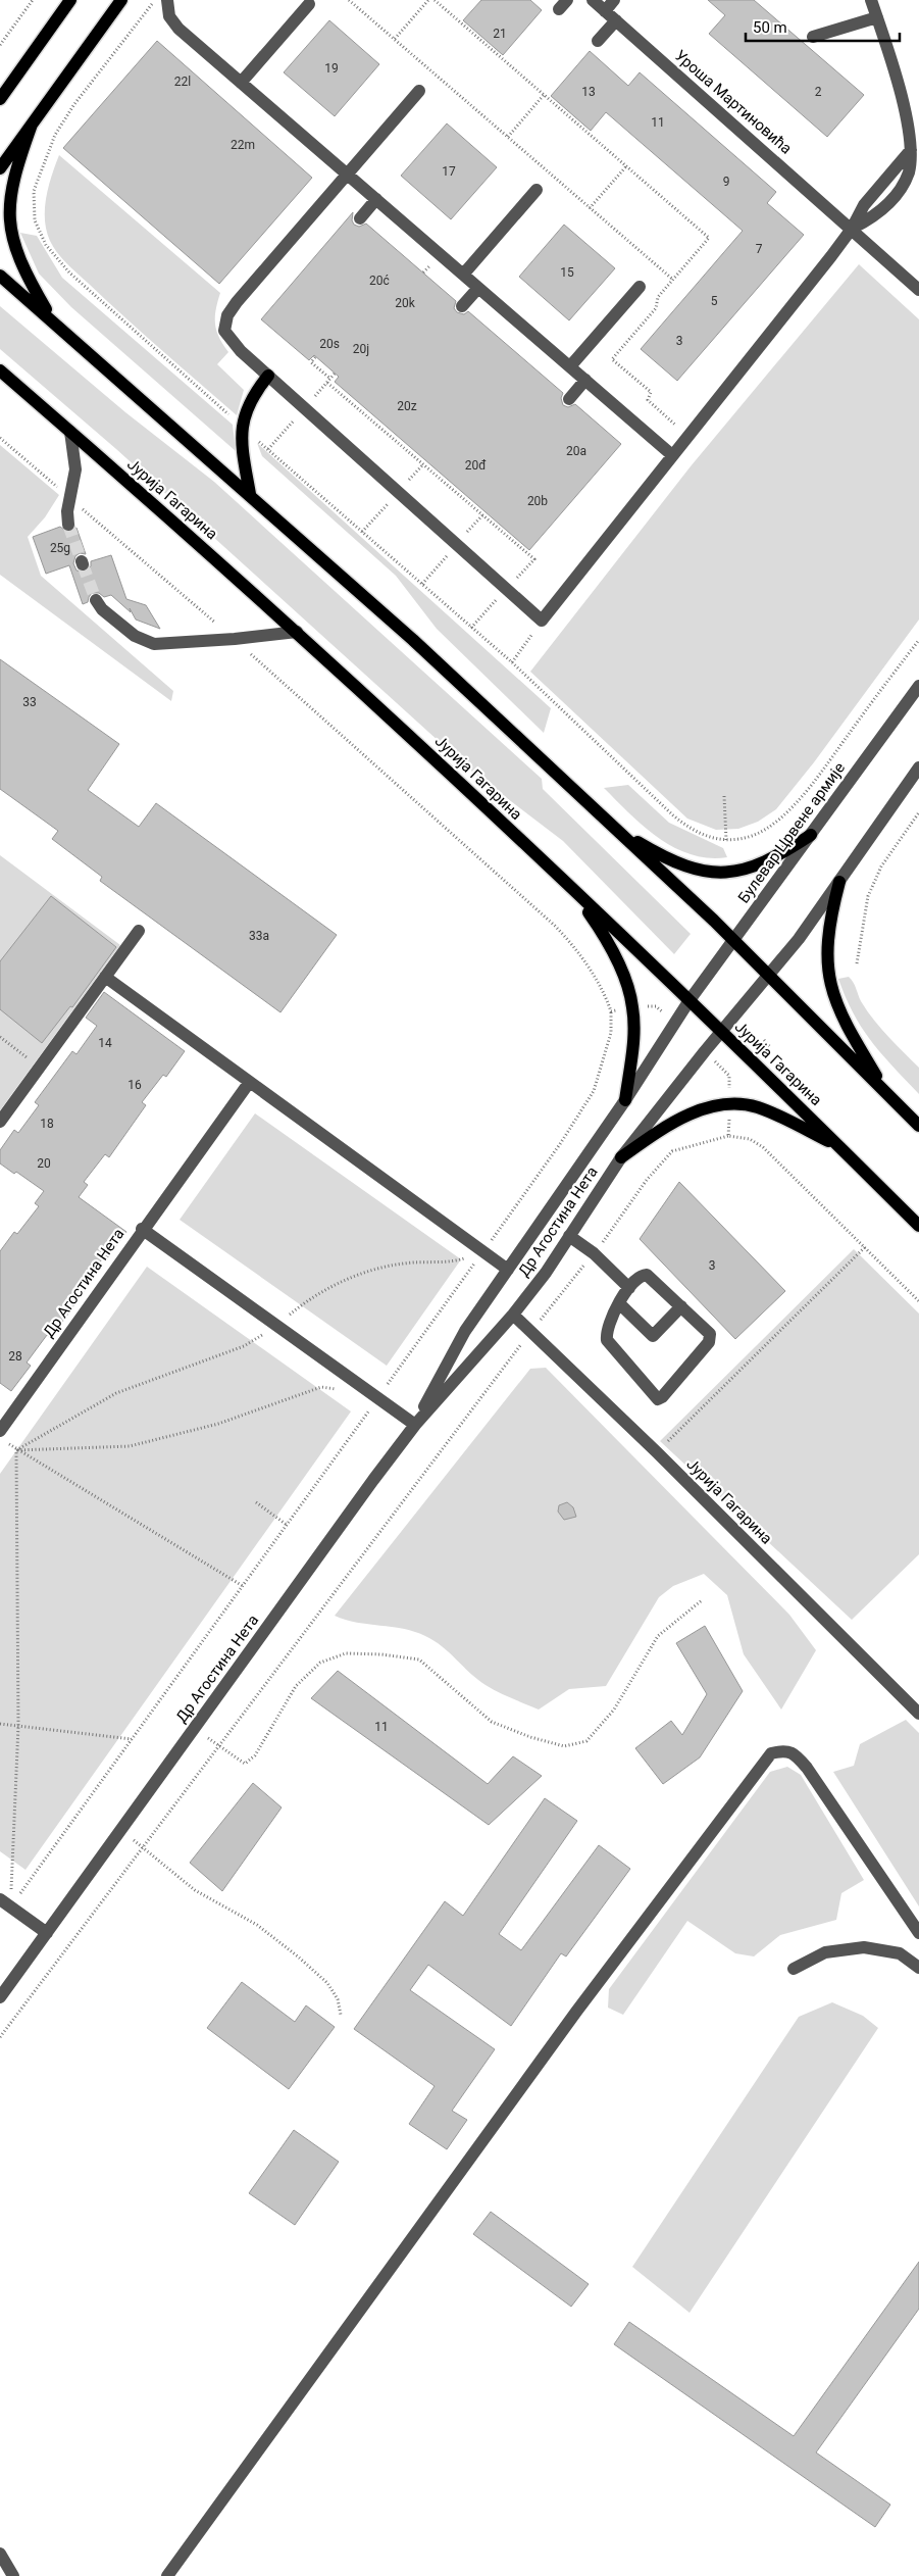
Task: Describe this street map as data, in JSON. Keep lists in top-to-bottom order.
{
  "streets": {
    "main road": ["Јурија Гагарина"],
    "street": ["Уроша Мартиновића", "Булевар Црвене армије", "Др Агостина Нета"]
  },
  "crossings": [
    ["Јурија Гагарина", "Булевар Црвене армије"],
    ["Јурија Гагарина", "Др Агостина Нета"],
    ["Булевар Црвене армије", "Др Агостина Нета"]
  ],
  "house_numbers": [
    "21",
    "19",
    "22l",
    "13",
    "2",
    "11",
    "22m",
    "17",
    "9",
    "7",
    "15",
    "20ć",
    "5",
    "20k",
    "3",
    "20s",
    "20j",
    "20z",
    "20a",
    "20đ",
    "20b",
    "25g",
    "33",
    "33a",
    "14",
    "16",
    "18",
    "20",
    "3",
    "28",
    "11"
  ],
  "scale_bar": "50 m"
}
